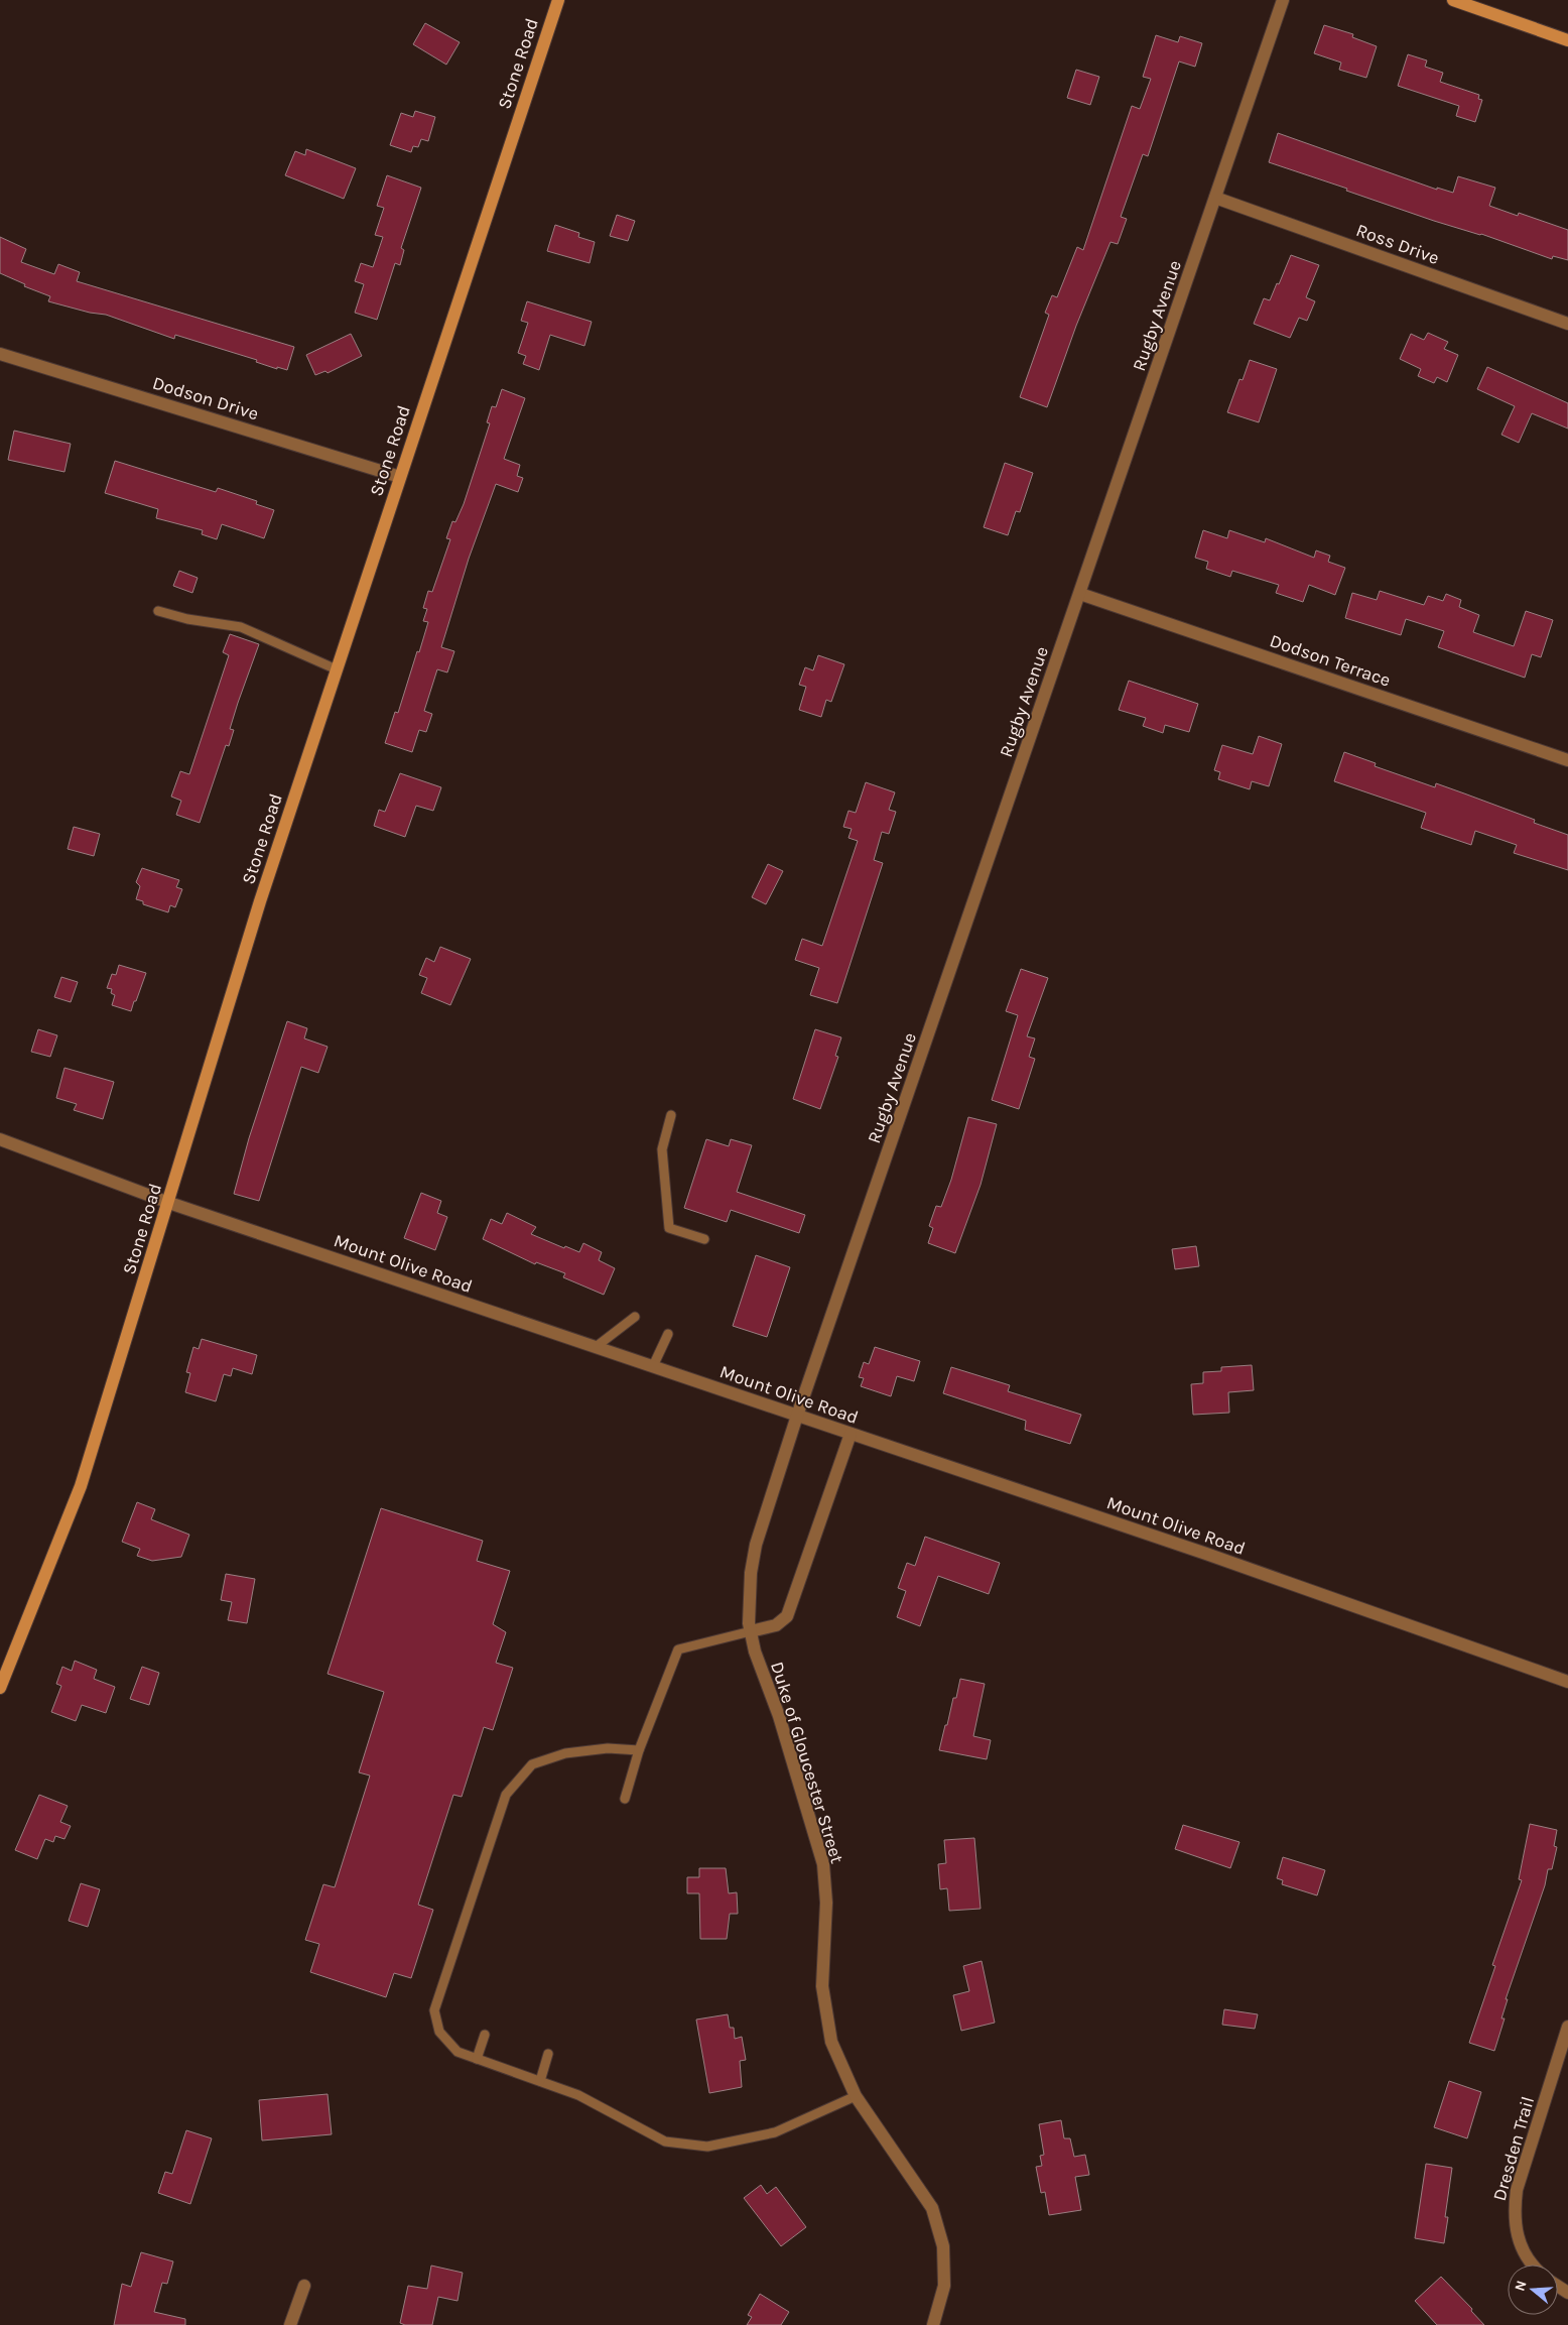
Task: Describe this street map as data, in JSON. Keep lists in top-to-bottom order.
{
  "streets": {
    "street": [
      "Stone Road",
      "Ross Drive",
      "Rugby Avenue",
      "Dodson Drive",
      "Dodson Terrace",
      "Mount Olive Road",
      "Duke of Gloucester Street",
      "Dresden Trail"
    ]
  },
  "crossings": [
    ["Stone Road", "Dodson Drive"],
    ["Stone Road", "Mount Olive Road"],
    ["Ross Drive", "Rugby Avenue"],
    ["Rugby Avenue", "Dodson Terrace"],
    ["Rugby Avenue", "Mount Olive Road"],
    ["Rugby Avenue", "Duke of Gloucester Street"],
    ["Mount Olive Road", "Duke of Gloucester Street"]
  ],
  "north": "left"
}
